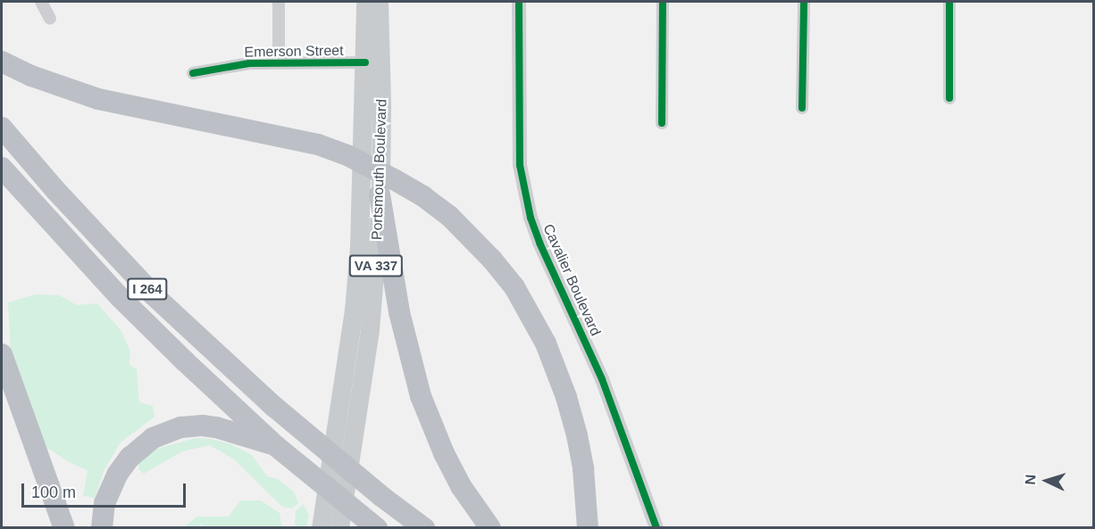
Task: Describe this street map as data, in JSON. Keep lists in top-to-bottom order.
{
  "streets": {
    "highway": ["I 264"],
    "main road": ["Portsmouth Boulevard", "VA 337"],
    "street": ["Emerson Street", "Cavalier Boulevard"]
  },
  "crossings": [
    ["Emerson Street", "Portsmouth Boulevard"]
  ],
  "scale_bar": "100 m",
  "north": "left"
}
